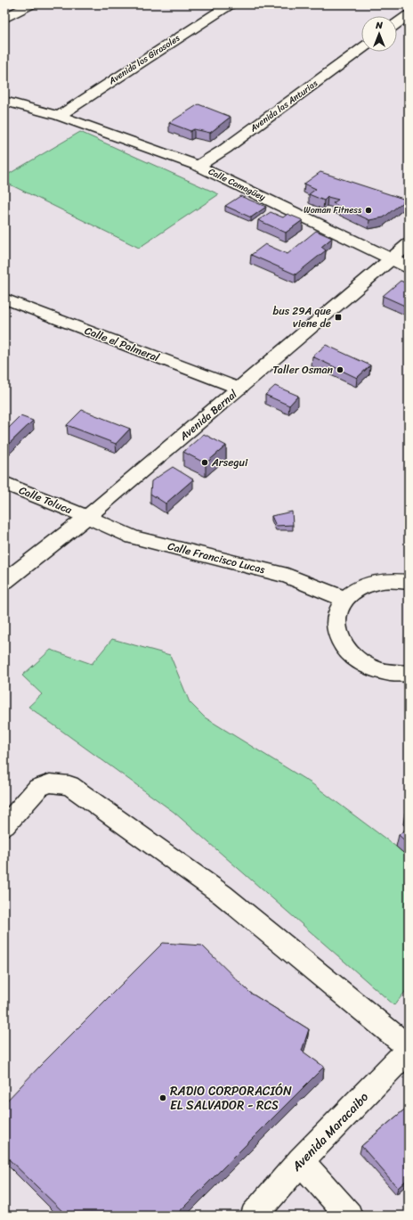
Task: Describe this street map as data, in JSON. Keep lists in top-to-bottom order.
{
  "streets": {
    "street": [
      "Avenida los Girasoles",
      "Avenida las Anturias",
      "Calle Camagüey",
      "Calle el Palmeral",
      "Avenida Bernal",
      "Calle Toluca",
      "Calle Francisco Lucas",
      "Avenida Maracaibo"
    ]
  },
  "crossings": [
    ["Avenida los Girasoles", "Calle Camagüey"],
    ["Avenida las Anturias", "Calle Camagüey"],
    ["Calle Camagüey", "Avenida Bernal"],
    ["Calle el Palmeral", "Avenida Bernal"],
    ["Avenida Bernal", "Calle Toluca"],
    ["Avenida Bernal", "Calle Francisco Lucas"],
    ["Calle Toluca", "Calle Francisco Lucas"]
  ],
  "places": {
    "other": [
      "Woman Fitness",
      "Taller Osman",
      "Arsegui",
      "RADIO CORPORACIÓN EL SALVADOR - RCS"
    ],
    "transit": ["bus 29A que viene de"]
  },
  "north": "top"
}
